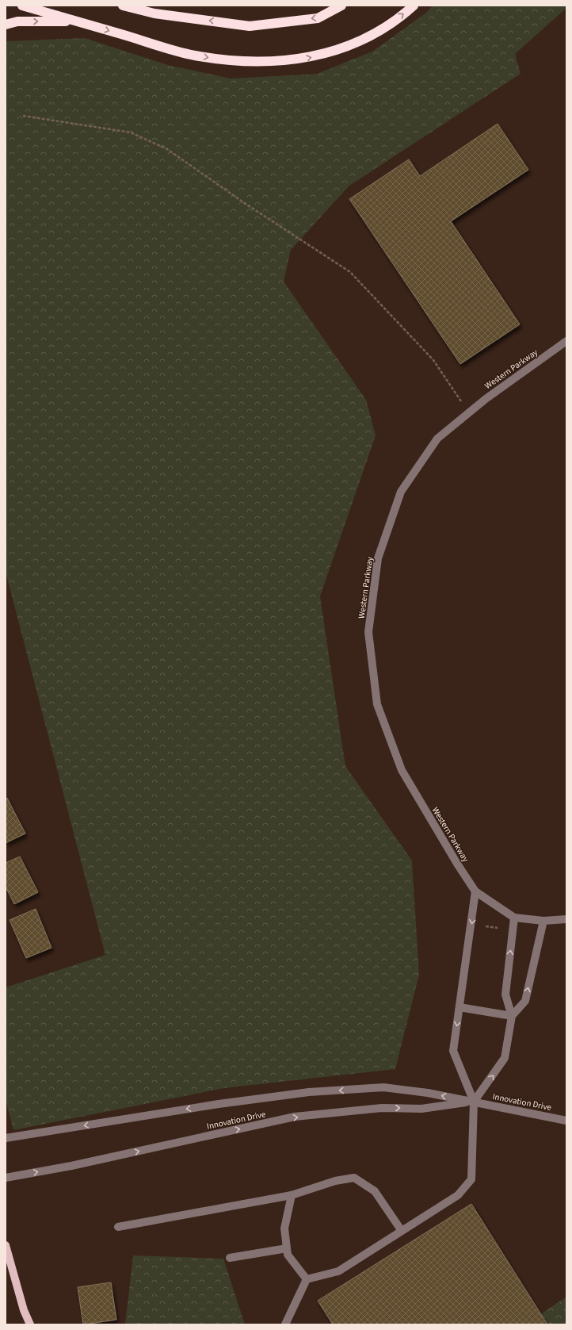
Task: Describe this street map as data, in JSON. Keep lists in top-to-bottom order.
{
  "streets": {
    "street": ["Western Parkway", "Innovation Drive"]
  }
}
